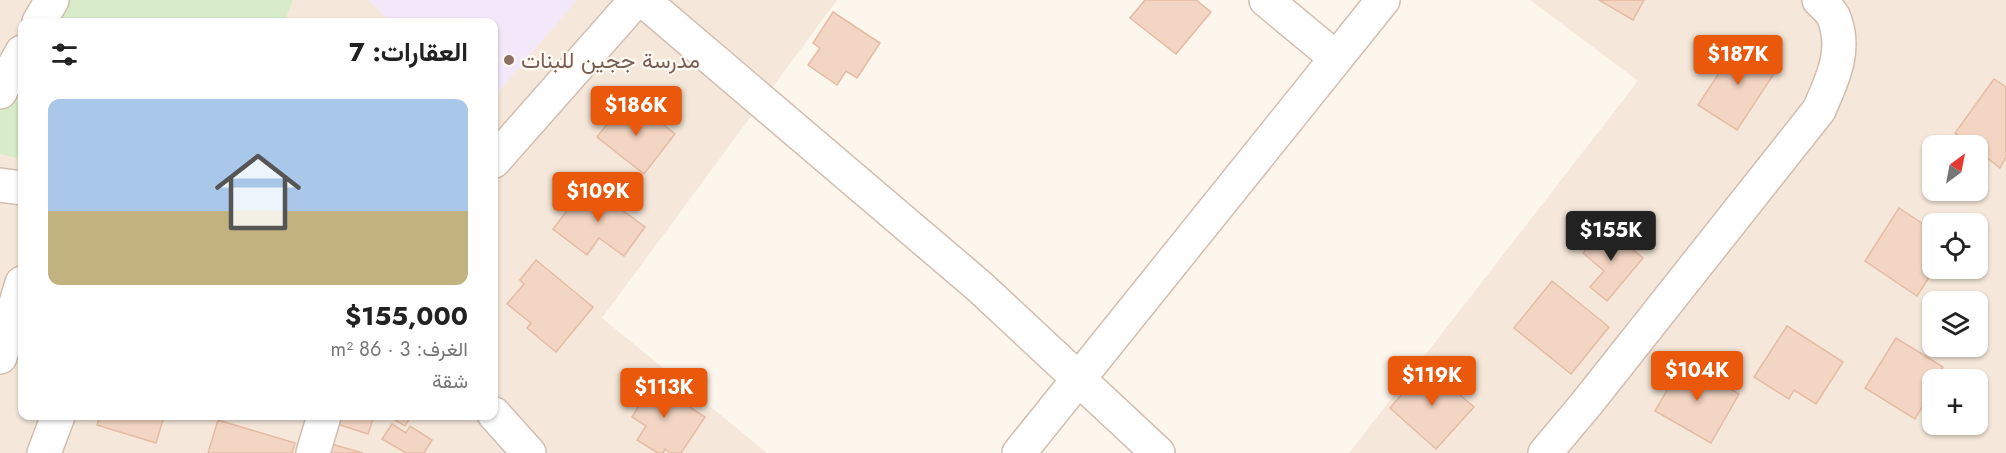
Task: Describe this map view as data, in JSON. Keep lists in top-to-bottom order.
{
  "places": ["مدرسة ججين للبنات"],
  "north": "top right",
  "page": {
    "heading": "العقارات: 7",
    "price": [
      "$187K",
      "$186K",
      "$109K",
      "$155K",
      "$104K",
      "$119K",
      "$113K"
    ],
    "list": [
      {
        "name": "$155,000",
        "note": "الغرف: 3 · 86 m² · شقة"
      }
    ],
    "map_buttons": "+"
  }
}
